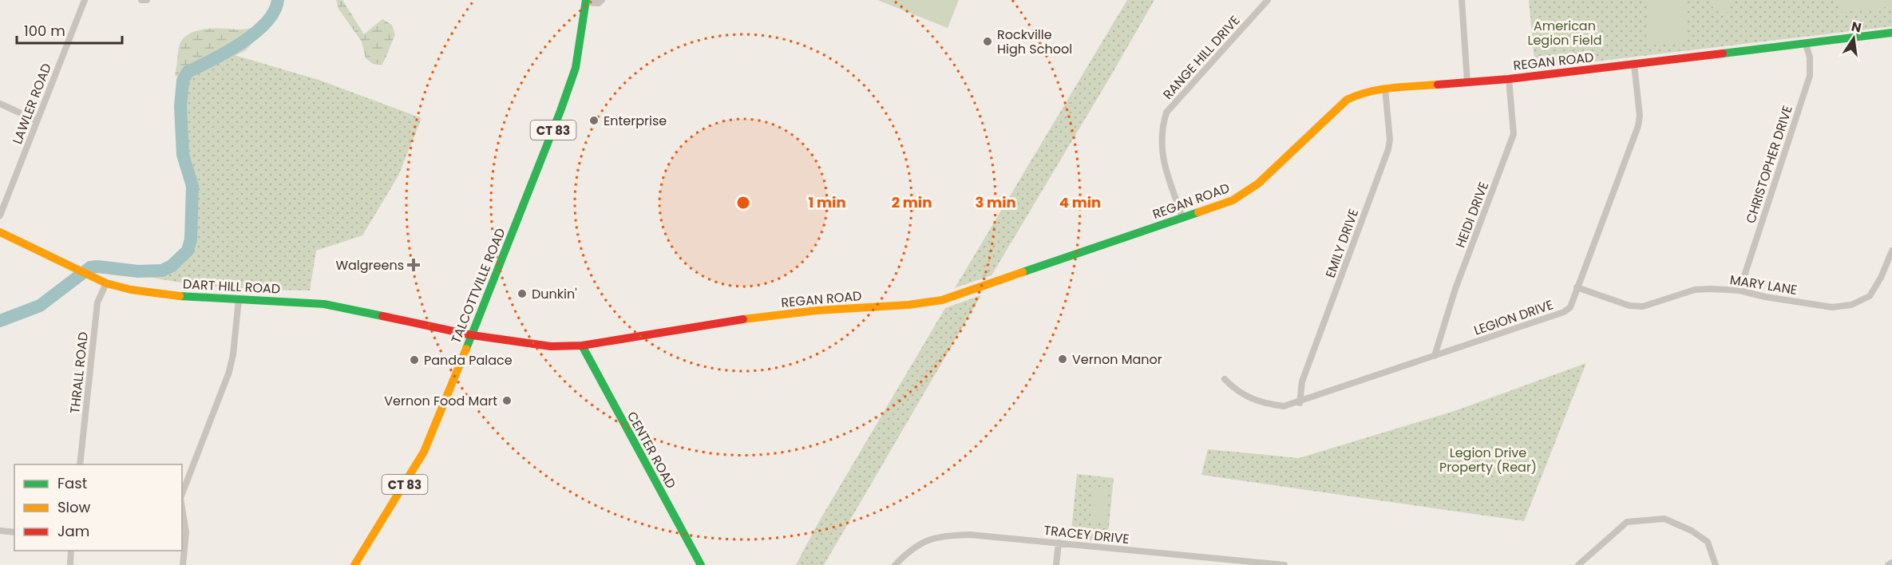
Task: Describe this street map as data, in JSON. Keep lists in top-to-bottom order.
{
  "streets": {
    "street": [
      "RANGE HILL DRIVE",
      "REGAN ROAD",
      "LAWLER ROAD",
      "CT 83",
      "CHRISTOPHER DRIVE",
      "HEIDI DRIVE",
      "EMILY DRIVE",
      "MARY LANE",
      "TALCOTTVILLE ROAD",
      "DART HILL ROAD",
      "LEGION DRIVE",
      "THRALL ROAD",
      "CENTER ROAD",
      "TRACEY DRIVE"
    ]
  },
  "crossings": [
    ["RANGE HILL DRIVE", "REGAN ROAD"],
    ["REGAN ROAD", "CHRISTOPHER DRIVE"],
    ["REGAN ROAD", "HEIDI DRIVE"],
    ["REGAN ROAD", "EMILY DRIVE"],
    ["REGAN ROAD", "TALCOTTVILLE ROAD"],
    ["REGAN ROAD", "DART HILL ROAD"],
    ["REGAN ROAD", "LEGION DRIVE"],
    ["REGAN ROAD", "CENTER ROAD"],
    ["CHRISTOPHER DRIVE", "MARY LANE"],
    ["HEIDI DRIVE", "LEGION DRIVE"],
    ["EMILY DRIVE", "LEGION DRIVE"],
    ["MARY LANE", "LEGION DRIVE"],
    ["TALCOTTVILLE ROAD", "DART HILL ROAD"],
    ["DART HILL ROAD", "THRALL ROAD"]
  ],
  "parks": ["American Legion Field", "Legion Drive Property (Rear)"],
  "places": {
    "other": [
      "Rockville High School",
      "Enterprise",
      "Dunkin'",
      "Vernon Manor",
      "Panda Palace",
      "Vernon Food Mart"
    ],
    "health": ["Walgreens"]
  },
  "legend": ["Fast", "Slow", "Jam"],
  "scale_bar": "100 m",
  "north": "top",
  "rings": [
    "1 min",
    "2 min",
    "3 min",
    "4 min"
  ]
}
